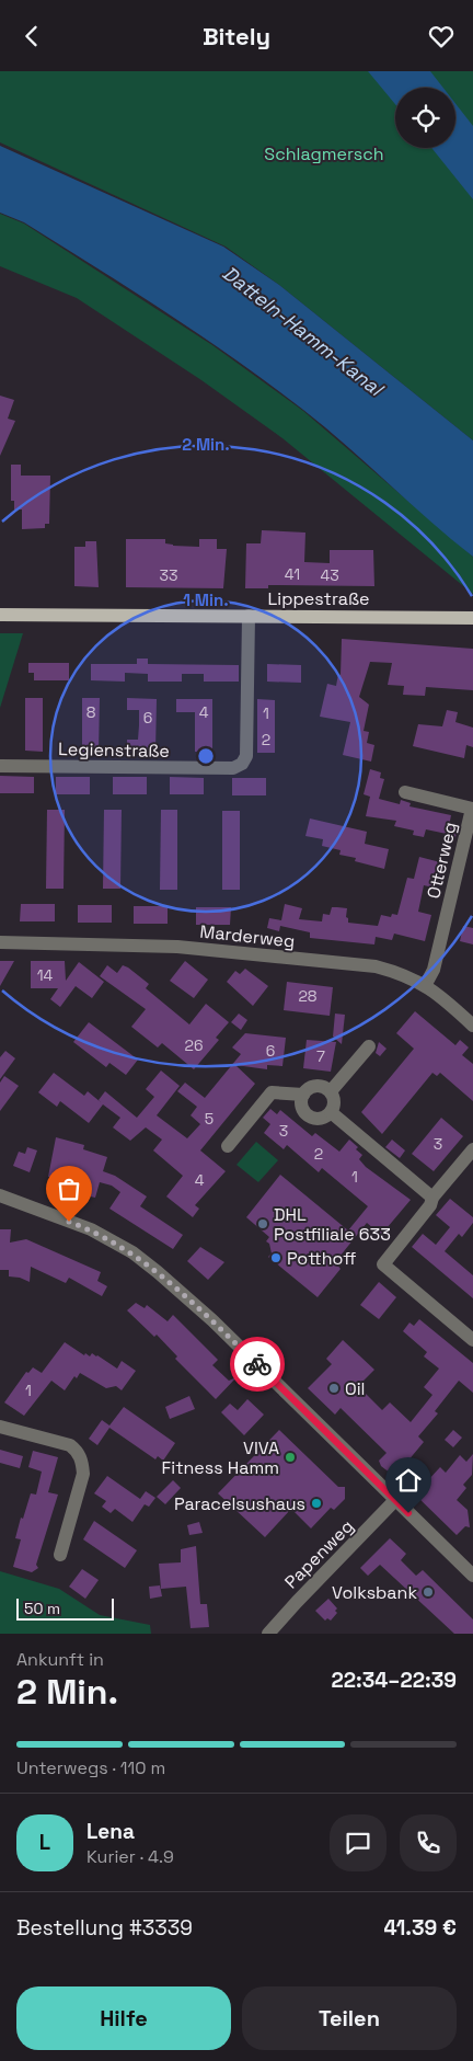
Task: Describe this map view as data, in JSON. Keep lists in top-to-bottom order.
{
  "streets": {
    "main road": ["Lippestraße"],
    "street": [
      "Legienstraße",
      "Otterweg",
      "Marderweg",
      "Papenweg"
    ]
  },
  "crossings": [
    ["Lippestraße", "Legienstraße"],
    ["Otterweg", "Marderweg"]
  ],
  "water": ["Datteln-Hamm-Kanal"],
  "parks": ["Schlagmersch"],
  "places": [
    "DHL Postfiliale 633",
    "Potthoff",
    "Oil",
    "VIVA Fitness Hamm",
    "Paracelsushaus",
    "Volksbank"
  ],
  "house_numbers": [
    "41",
    "33",
    "43",
    "8",
    "4",
    "1",
    "6",
    "2",
    "14",
    "28",
    "26",
    "6",
    "7",
    "5",
    "3",
    "3",
    "2",
    "1",
    "4",
    "1"
  ],
  "scale_bar": "50 m",
  "page": {
    "header": "Bitely",
    "scale": "50 m",
    "heading": ["2 Min.", "Ankunft in", "22:34–22:39"],
    "panel": [
      "Lena",
      "Kurier · 4.9",
      "Bestellung #3339",
      "41.39 €"
    ],
    "bar": "Unterwegs · 110 m",
    "round": "L",
    "buttons": ["Hilfe", "Teilen"]
  },
  "rings": ["2 Min.", "1 Min."]
}
